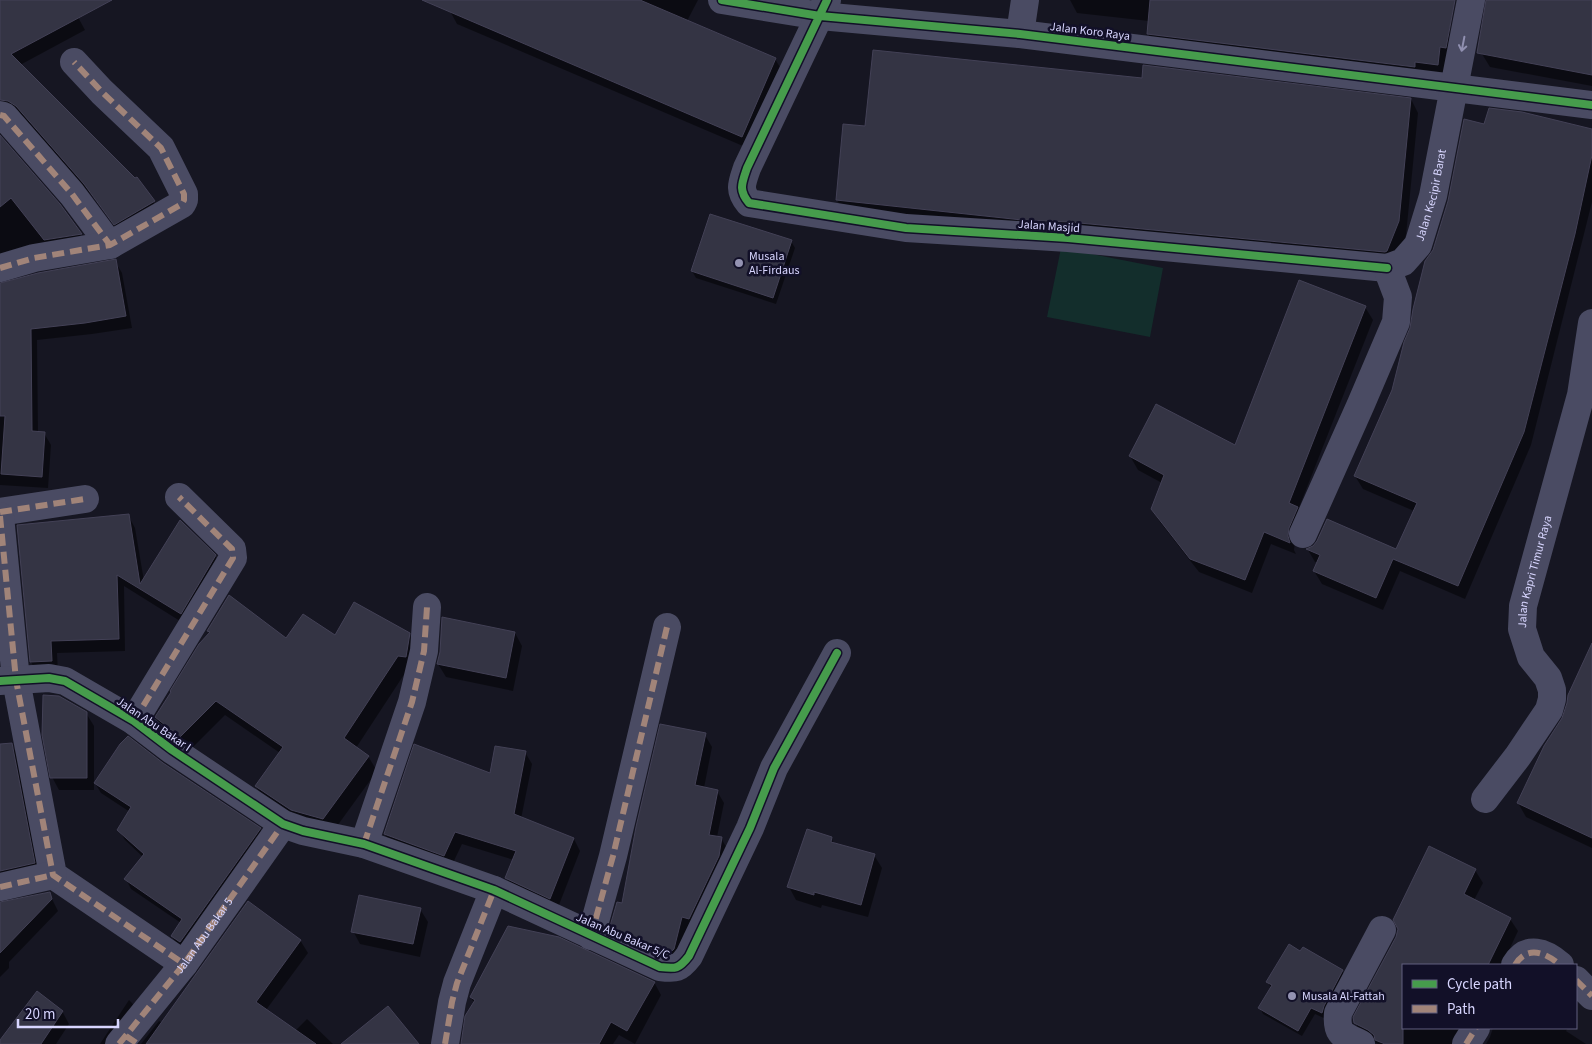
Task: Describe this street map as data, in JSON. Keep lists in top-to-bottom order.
{
  "streets": {
    "street": [
      "Jalan Koro Raya",
      "Jalan Kecipir Barat",
      "Jalan Masjid",
      "Jalan Kapri Timur Raya",
      "Jalan Abu Bakar I",
      "Jalan Abu Bakar 5",
      "Jalan Abu Bakar 5/C"
    ]
  },
  "crossings": [
    ["Jalan Koro Raya", "Jalan Kecipir Barat"],
    ["Jalan Koro Raya", "Jalan Masjid"],
    ["Jalan Kecipir Barat", "Jalan Masjid"],
    ["Jalan Abu Bakar I", "Jalan Abu Bakar 5"],
    ["Jalan Abu Bakar I", "Jalan Abu Bakar 5/C"],
    ["Jalan Abu Bakar 5", "Jalan Abu Bakar 5/C"]
  ],
  "places": ["Musala Al-Firdaus", "Musala Al-Fattah"],
  "legend": ["Cycle path", "Path"],
  "scale_bar": "20 m"
}
